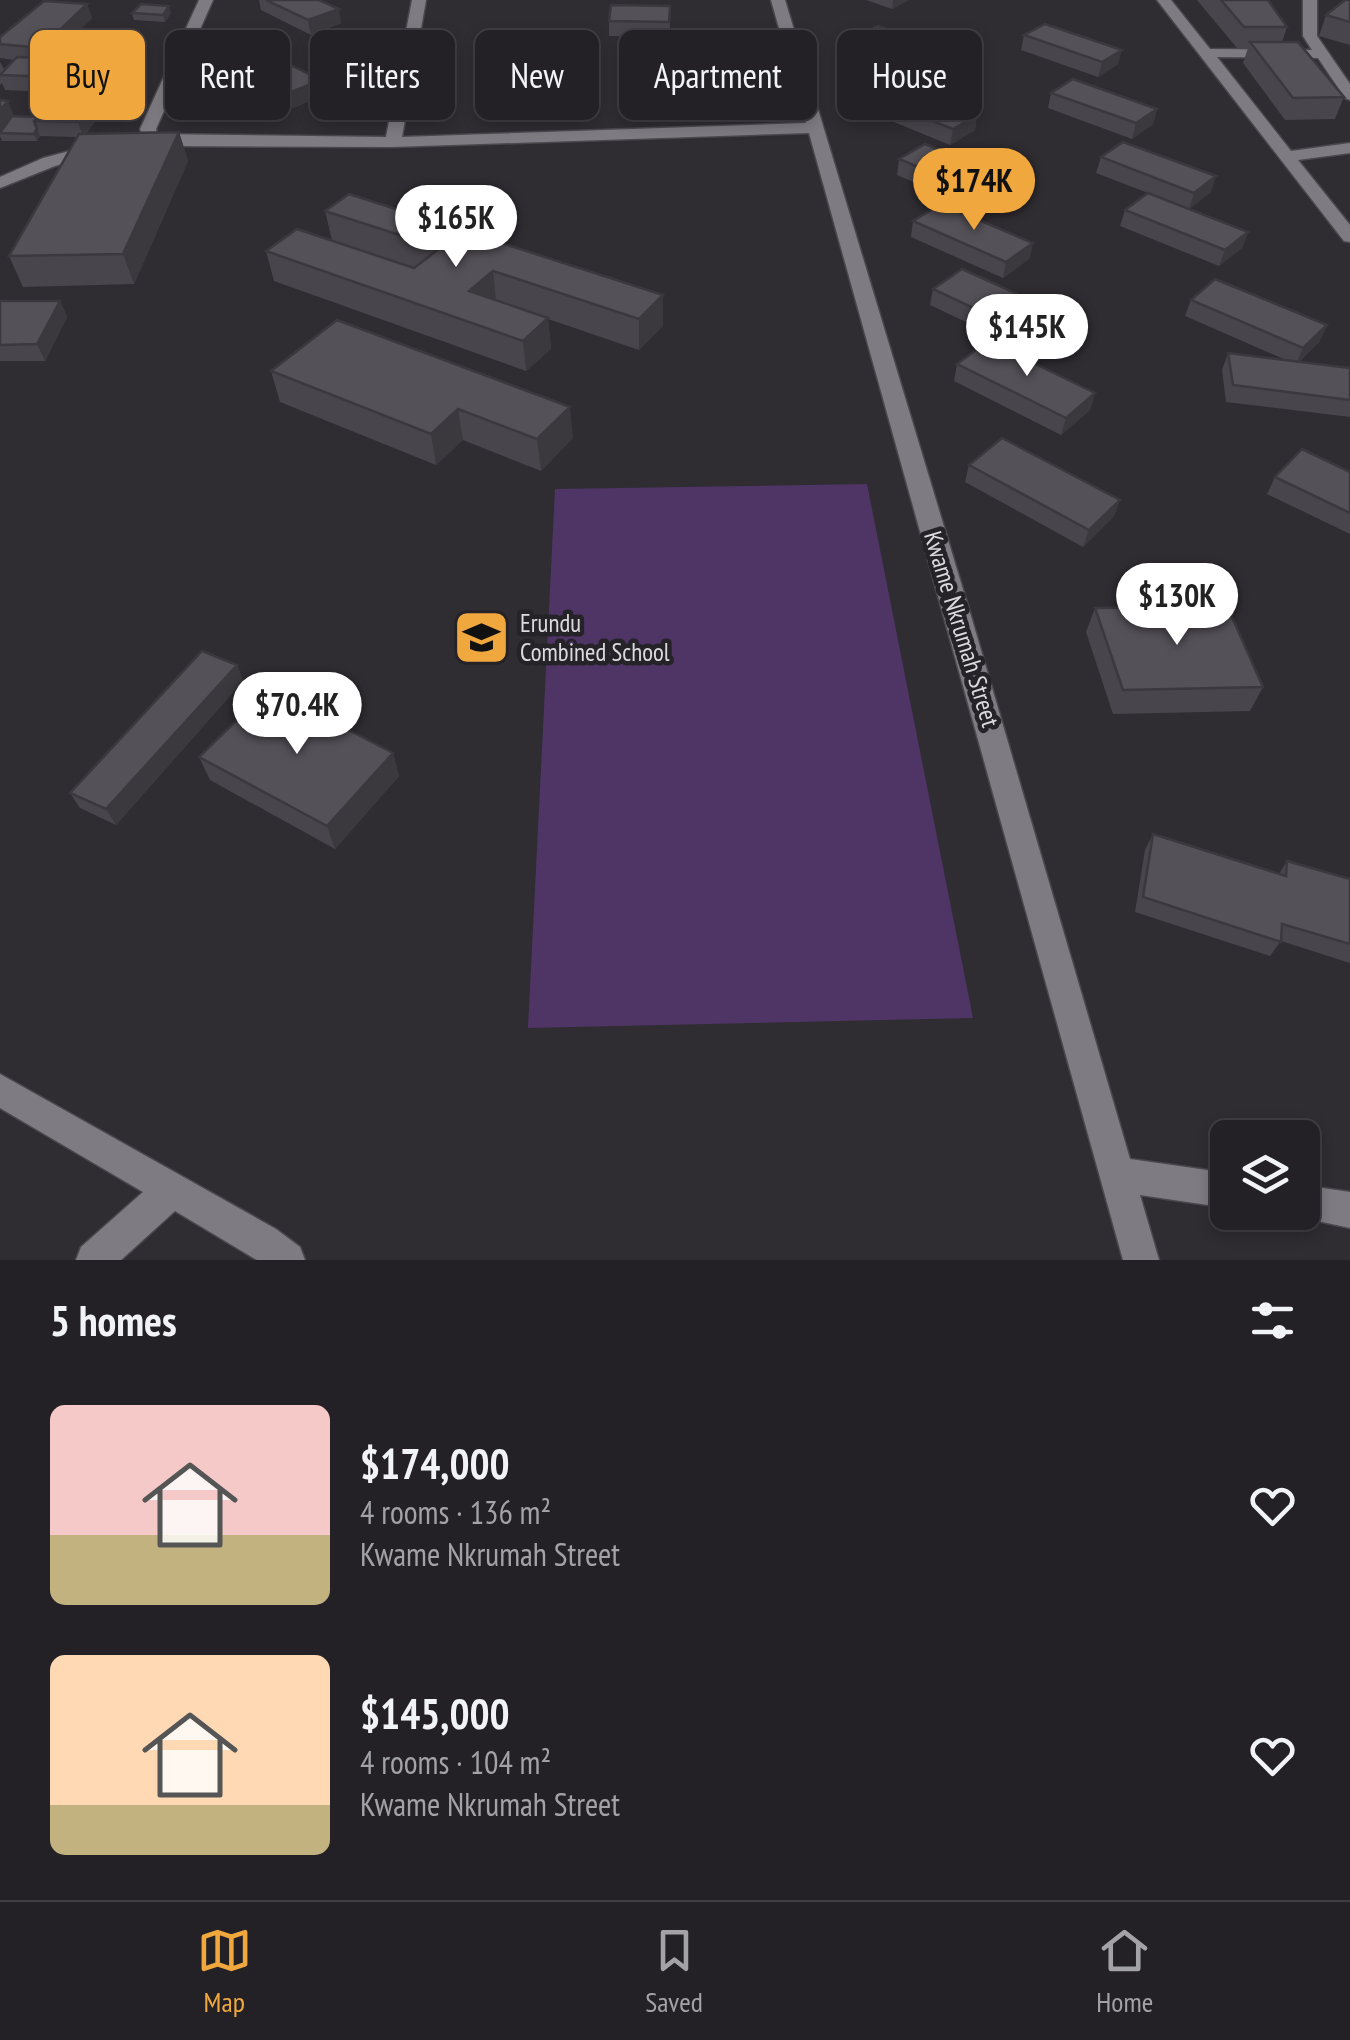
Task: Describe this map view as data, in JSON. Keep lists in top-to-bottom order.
{
  "streets": {
    "street": ["Kwame Nkrumah Street"]
  },
  "places": {
    "school or university": ["Erundu Combined School"]
  },
  "page": {
    "chip": [
      "Buy",
      "Rent",
      "Filters",
      "New",
      "Apartment",
      "House"
    ],
    "price": [
      "$174K",
      "$165K",
      "$145K",
      "$130K",
      "$70.4K"
    ],
    "heading": "5 homes",
    "list": [
      {
        "name": "$174,000",
        "note": "4 rooms · 136 m² · Kwame Nkrumah Street"
      },
      {
        "name": "$145,000",
        "note": "4 rooms · 104 m² · Kwame Nkrumah Street"
      }
    ],
    "tabs": ["Map", "Saved", "Home"]
  }
}
